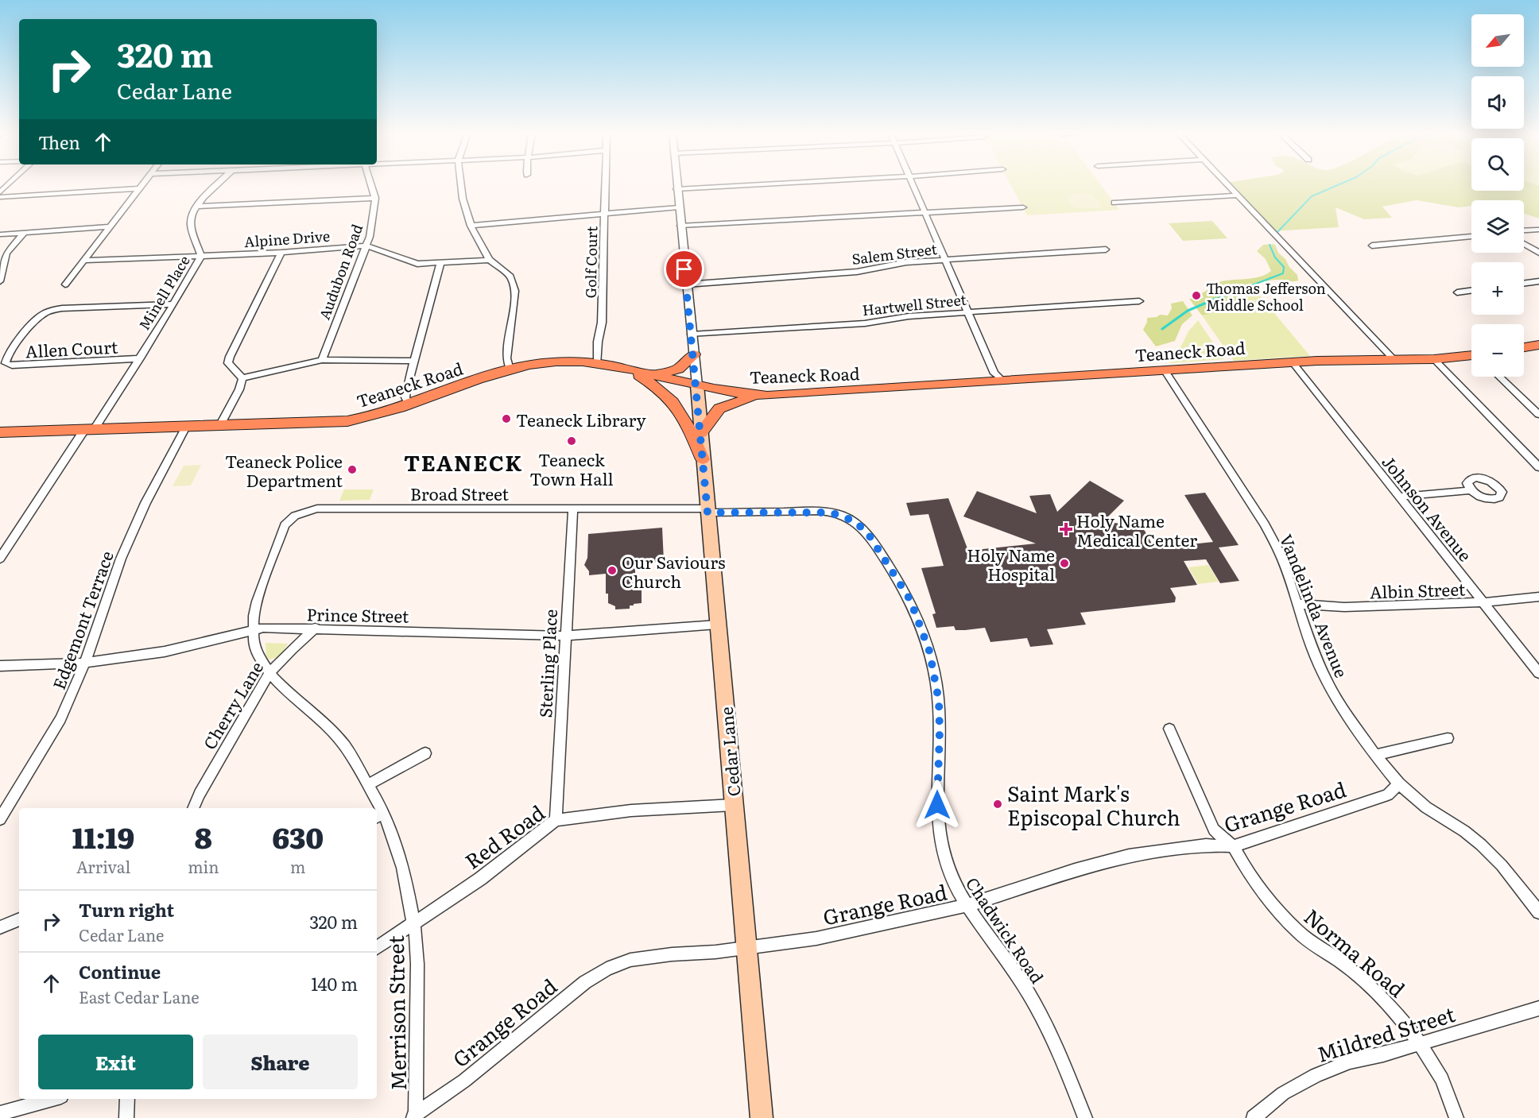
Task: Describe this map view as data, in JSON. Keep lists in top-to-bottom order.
{
  "streets": {
    "main road": ["Teaneck Road", "Cedar Lane"],
    "street": [
      "Alpine Drive",
      "Salem Street",
      "Golf Court",
      "Audubon Road",
      "Minell Place",
      "Hartwell Street",
      "Allen Court",
      "Broad Street",
      "Johnson Avenue",
      "Albin Street",
      "Vandelinda Avenue",
      "Prince Street",
      "Edgemont Terrace",
      "Sterling Place",
      "Cherry Lane",
      "Grange Road",
      "Red Road",
      "Chadwick Road",
      "Norma Road",
      "Merrison Street",
      "Mildred Street"
    ]
  },
  "crossings": [
    ["Alpine Drive", "Audubon Road"],
    ["Alpine Drive", "Minell Place"],
    ["Golf Court", "Teaneck Road"],
    ["Minell Place", "Allen Court"],
    ["Minell Place", "Teaneck Road"],
    ["Teaneck Road", "Johnson Avenue"],
    ["Teaneck Road", "Vandelinda Avenue"],
    ["Teaneck Road", "Edgemont Terrace"],
    ["Teaneck Road", "Cedar Lane"],
    ["Broad Street", "Sterling Place"],
    ["Broad Street", "Cedar Lane"],
    ["Broad Street", "Chadwick Road"],
    ["Broad Street", "Merrison Street"],
    ["Johnson Avenue", "Albin Street"],
    ["Albin Street", "Vandelinda Avenue"],
    ["Vandelinda Avenue", "Grange Road"],
    ["Prince Street", "Edgemont Terrace"],
    ["Prince Street", "Sterling Place"],
    ["Prince Street", "Cherry Lane"],
    ["Prince Street", "Cedar Lane"],
    ["Prince Street", "Merrison Street"],
    ["Sterling Place", "Red Road"],
    ["Cherry Lane", "Merrison Street"],
    ["Cedar Lane", "Grange Road"],
    ["Cedar Lane", "Red Road"],
    ["Cedar Lane", "Chadwick Road"],
    ["Grange Road", "Chadwick Road"],
    ["Grange Road", "Norma Road"],
    ["Grange Road", "Merrison Street"],
    ["Red Road", "Merrison Street"],
    ["Norma Road", "Mildred Street"]
  ],
  "districts": ["TEANECK"],
  "places": {
    "other": [
      "Thomas Jefferson Middle School",
      "Teaneck Library",
      "Teaneck Town Hall",
      "Teaneck Police Department",
      "Holy Name Hospital",
      "Our Saviours Church",
      "Saint Mark's Episcopal Church"
    ],
    "health": ["Holy Name Medical Center"]
  },
  "north": "bottom left",
  "page": {
    "map_buttons": ["+", "−"],
    "turn": ["320 m", "Cedar Lane"],
    "then": "Then",
    "eta": [
      "11:19",
      "Arrival",
      "8",
      "min",
      "630",
      "m"
    ],
    "list": [
      {
        "name": "Turn right",
        "note": "Cedar Lane",
        "value": "320 m"
      },
      {
        "name": "Continue",
        "note": "East Cedar Lane",
        "value": "140 m"
      }
    ],
    "buttons": ["Exit", "Share"]
  }
}
